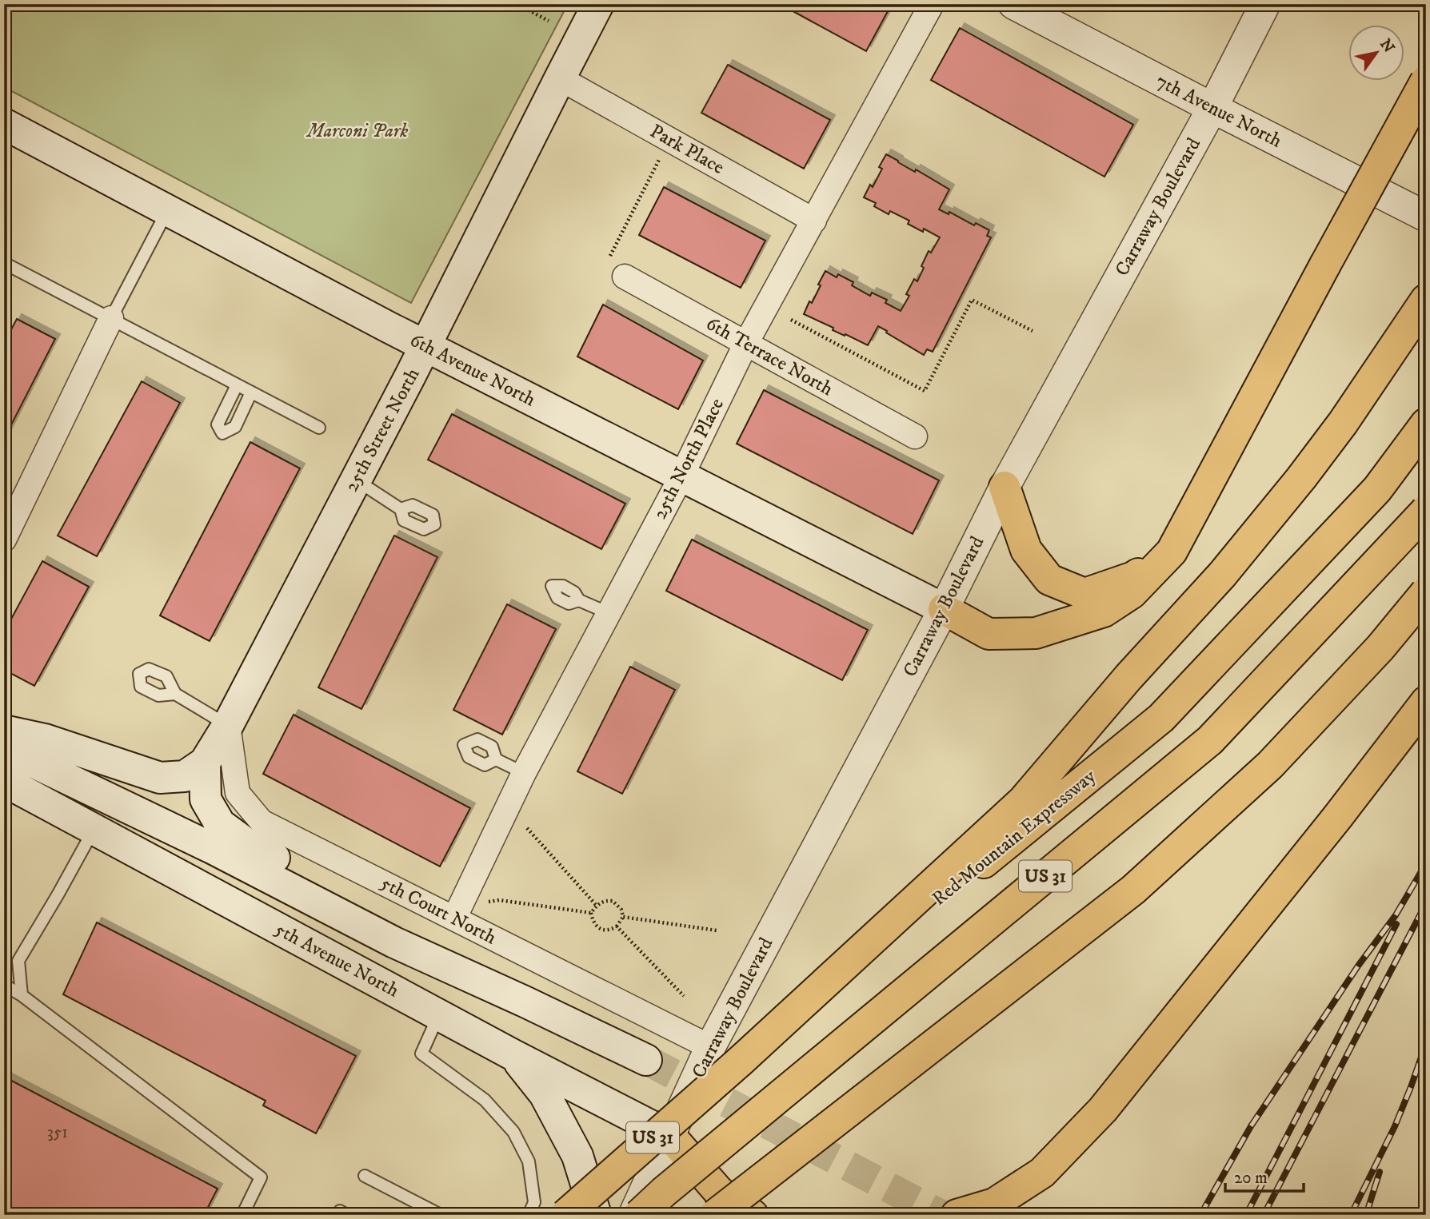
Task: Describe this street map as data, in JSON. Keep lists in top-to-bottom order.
{
  "streets": {
    "highway": ["Red Mountain Expressway", "US 31"],
    "main road": ["6th Avenue North", "25th Street North", "5th Avenue North"],
    "street": [
      "7th Avenue North",
      "Park Place",
      "Carraway Boulevard",
      "6th Terrace North",
      "25th North Place",
      "5th Court North"
    ]
  },
  "crossings": [
    ["7th Avenue North", "Carraway Boulevard"],
    ["Park Place", "25th Street North"],
    ["Park Place", "25th North Place"],
    ["Carraway Boulevard", "6th Avenue North"],
    ["Carraway Boulevard", "5th Court North"],
    ["Carraway Boulevard", "5th Avenue North"],
    ["6th Terrace North", "25th North Place"],
    ["6th Avenue North", "25th Street North"],
    ["6th Avenue North", "25th North Place"],
    ["25th Street North", "5th Court North"],
    ["25th North Place", "5th Court North"]
  ],
  "parks": ["Marconi Park"],
  "house_numbers": ["351"],
  "scale_bar": "20 m",
  "north": "top right"
}
